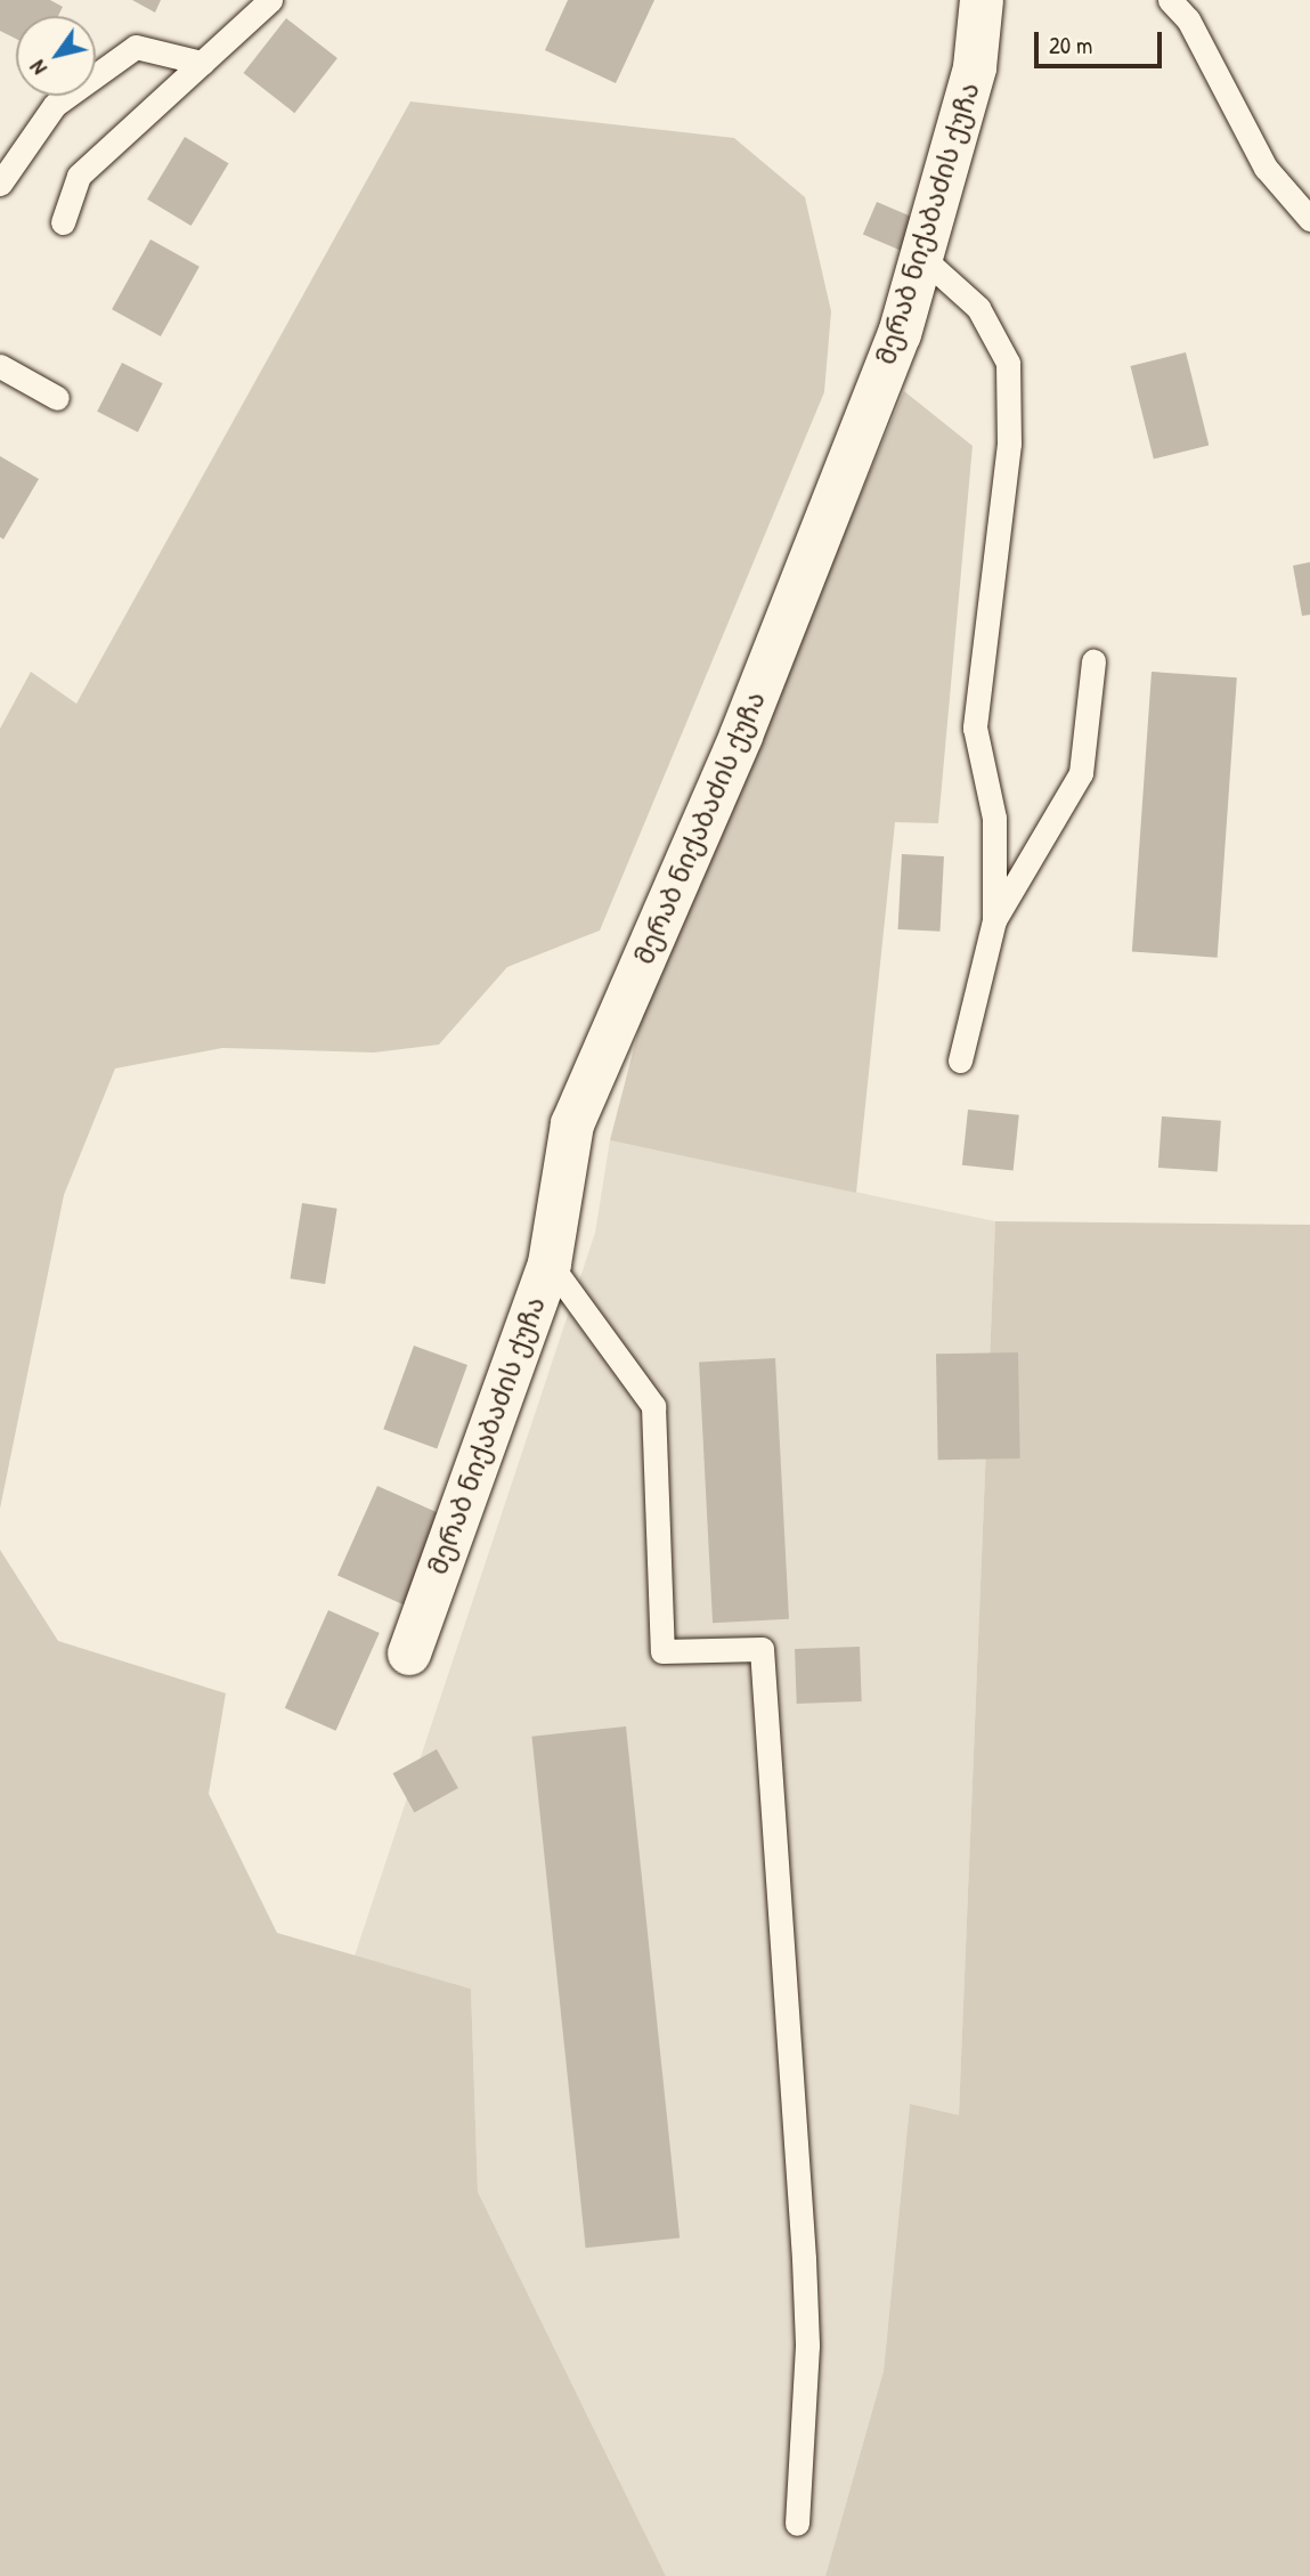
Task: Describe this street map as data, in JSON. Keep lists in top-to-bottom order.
{
  "streets": {
    "street": ["მერაბ ნიქაბაძის ქუჩა"]
  },
  "scale_bar": "20 m",
  "north": "bottom left"
}
